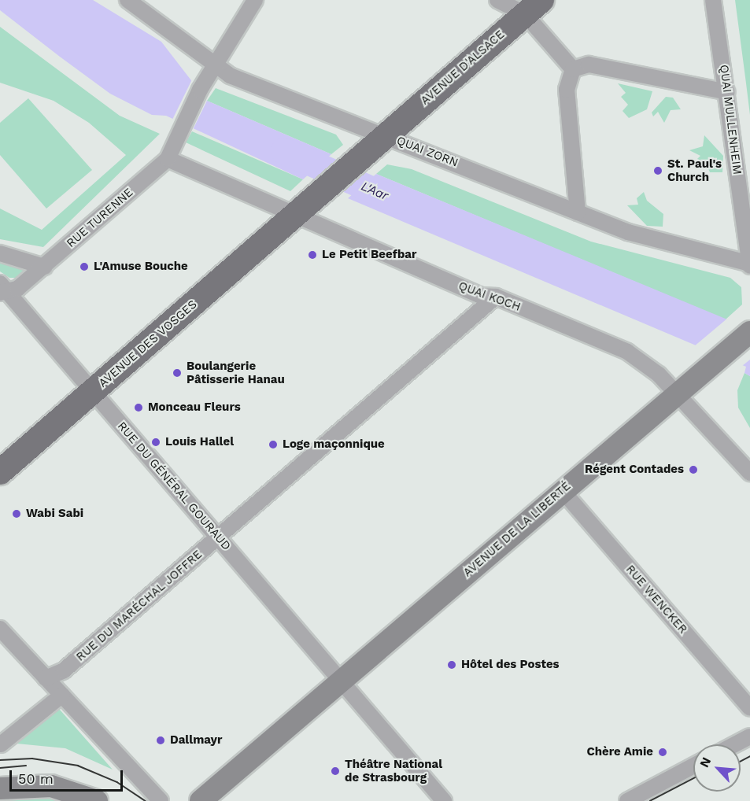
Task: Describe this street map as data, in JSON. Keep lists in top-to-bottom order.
{
  "streets": {
    "main road": ["AVENUE D'ALSACE", "AVENUE DES VOSGES"],
    "street": [
      "QUAI MULLENHEIM",
      "QUAI ZORN",
      "RUE TURENNE",
      "QUAI KOCH",
      "RUE DU GÉNÉRAL GOURAUD",
      "AVENUE DE LA LIBERTÉ",
      "RUE WENCKER",
      "RUE DU MARÉCHAL JOFFRE"
    ]
  },
  "crossings": [
    ["AVENUE D'ALSACE", "QUAI ZORN"],
    ["AVENUE D'ALSACE", "AVENUE DES VOSGES"],
    ["QUAI MULLENHEIM", "QUAI ZORN"],
    ["QUAI ZORN", "RUE TURENNE"],
    ["RUE TURENNE", "QUAI KOCH"],
    ["RUE TURENNE", "RUE DU GÉNÉRAL GOURAUD"],
    ["QUAI KOCH", "AVENUE DES VOSGES"],
    ["QUAI KOCH", "AVENUE DE LA LIBERTÉ"],
    ["QUAI KOCH", "RUE DU MARÉCHAL JOFFRE"],
    ["AVENUE DES VOSGES", "RUE DU GÉNÉRAL GOURAUD"],
    ["RUE DU GÉNÉRAL GOURAUD", "AVENUE DE LA LIBERTÉ"],
    ["RUE DU GÉNÉRAL GOURAUD", "RUE DU MARÉCHAL JOFFRE"],
    ["AVENUE DE LA LIBERTÉ", "RUE WENCKER"]
  ],
  "water": ["L'Aar"],
  "places": [
    "St. Paul's Church",
    "Le Petit Beefbar",
    "L'Amuse Bouche",
    "Boulangerie Pâtisserie Hanau",
    "Monceau Fleurs",
    "Louis Hallel",
    "Loge maçonnique",
    "Régent Contades",
    "Wabi Sabi",
    "Hôtel des Postes",
    "Dallmayr",
    "Chère Amie",
    "Théâtre National de Strasbourg"
  ],
  "scale_bar": "50 m",
  "north": "top left"
}
